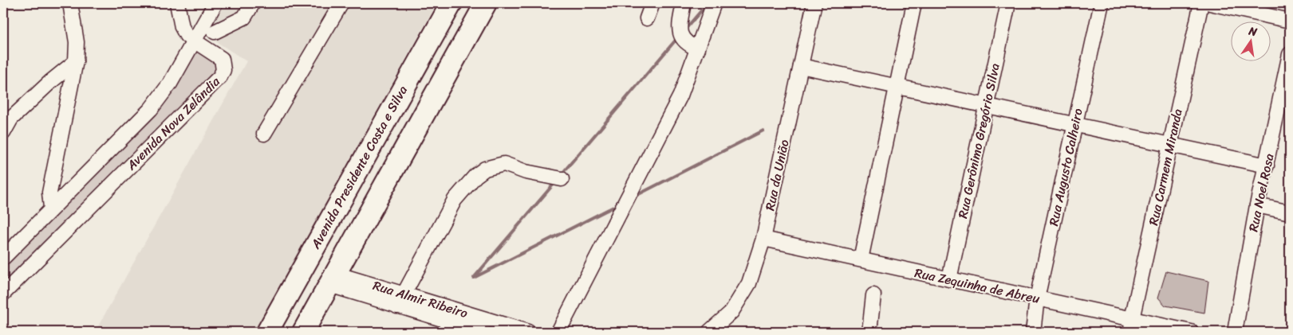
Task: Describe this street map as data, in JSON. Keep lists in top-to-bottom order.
{
  "streets": {
    "highway": ["Avenida Presidente Costa e Silva"],
    "street": [
      "Avenida Nova Zelândia",
      "Rua Gerônimo Gregório Silva",
      "Rua Augusto Calheiro",
      "Rua Carmem Miranda",
      "Rua da União",
      "Rua Noel Rosa",
      "Rua Zequinha de Abreu",
      "Rua Almir Ribeiro"
    ]
  },
  "crossings": [
    ["Rua Gerônimo Gregório Silva", "Rua Zequinha de Abreu"],
    ["Rua Augusto Calheiro", "Rua Zequinha de Abreu"],
    ["Rua Carmem Miranda", "Rua Zequinha de Abreu"],
    ["Rua da União", "Rua Zequinha de Abreu"]
  ],
  "north": "top"
}
